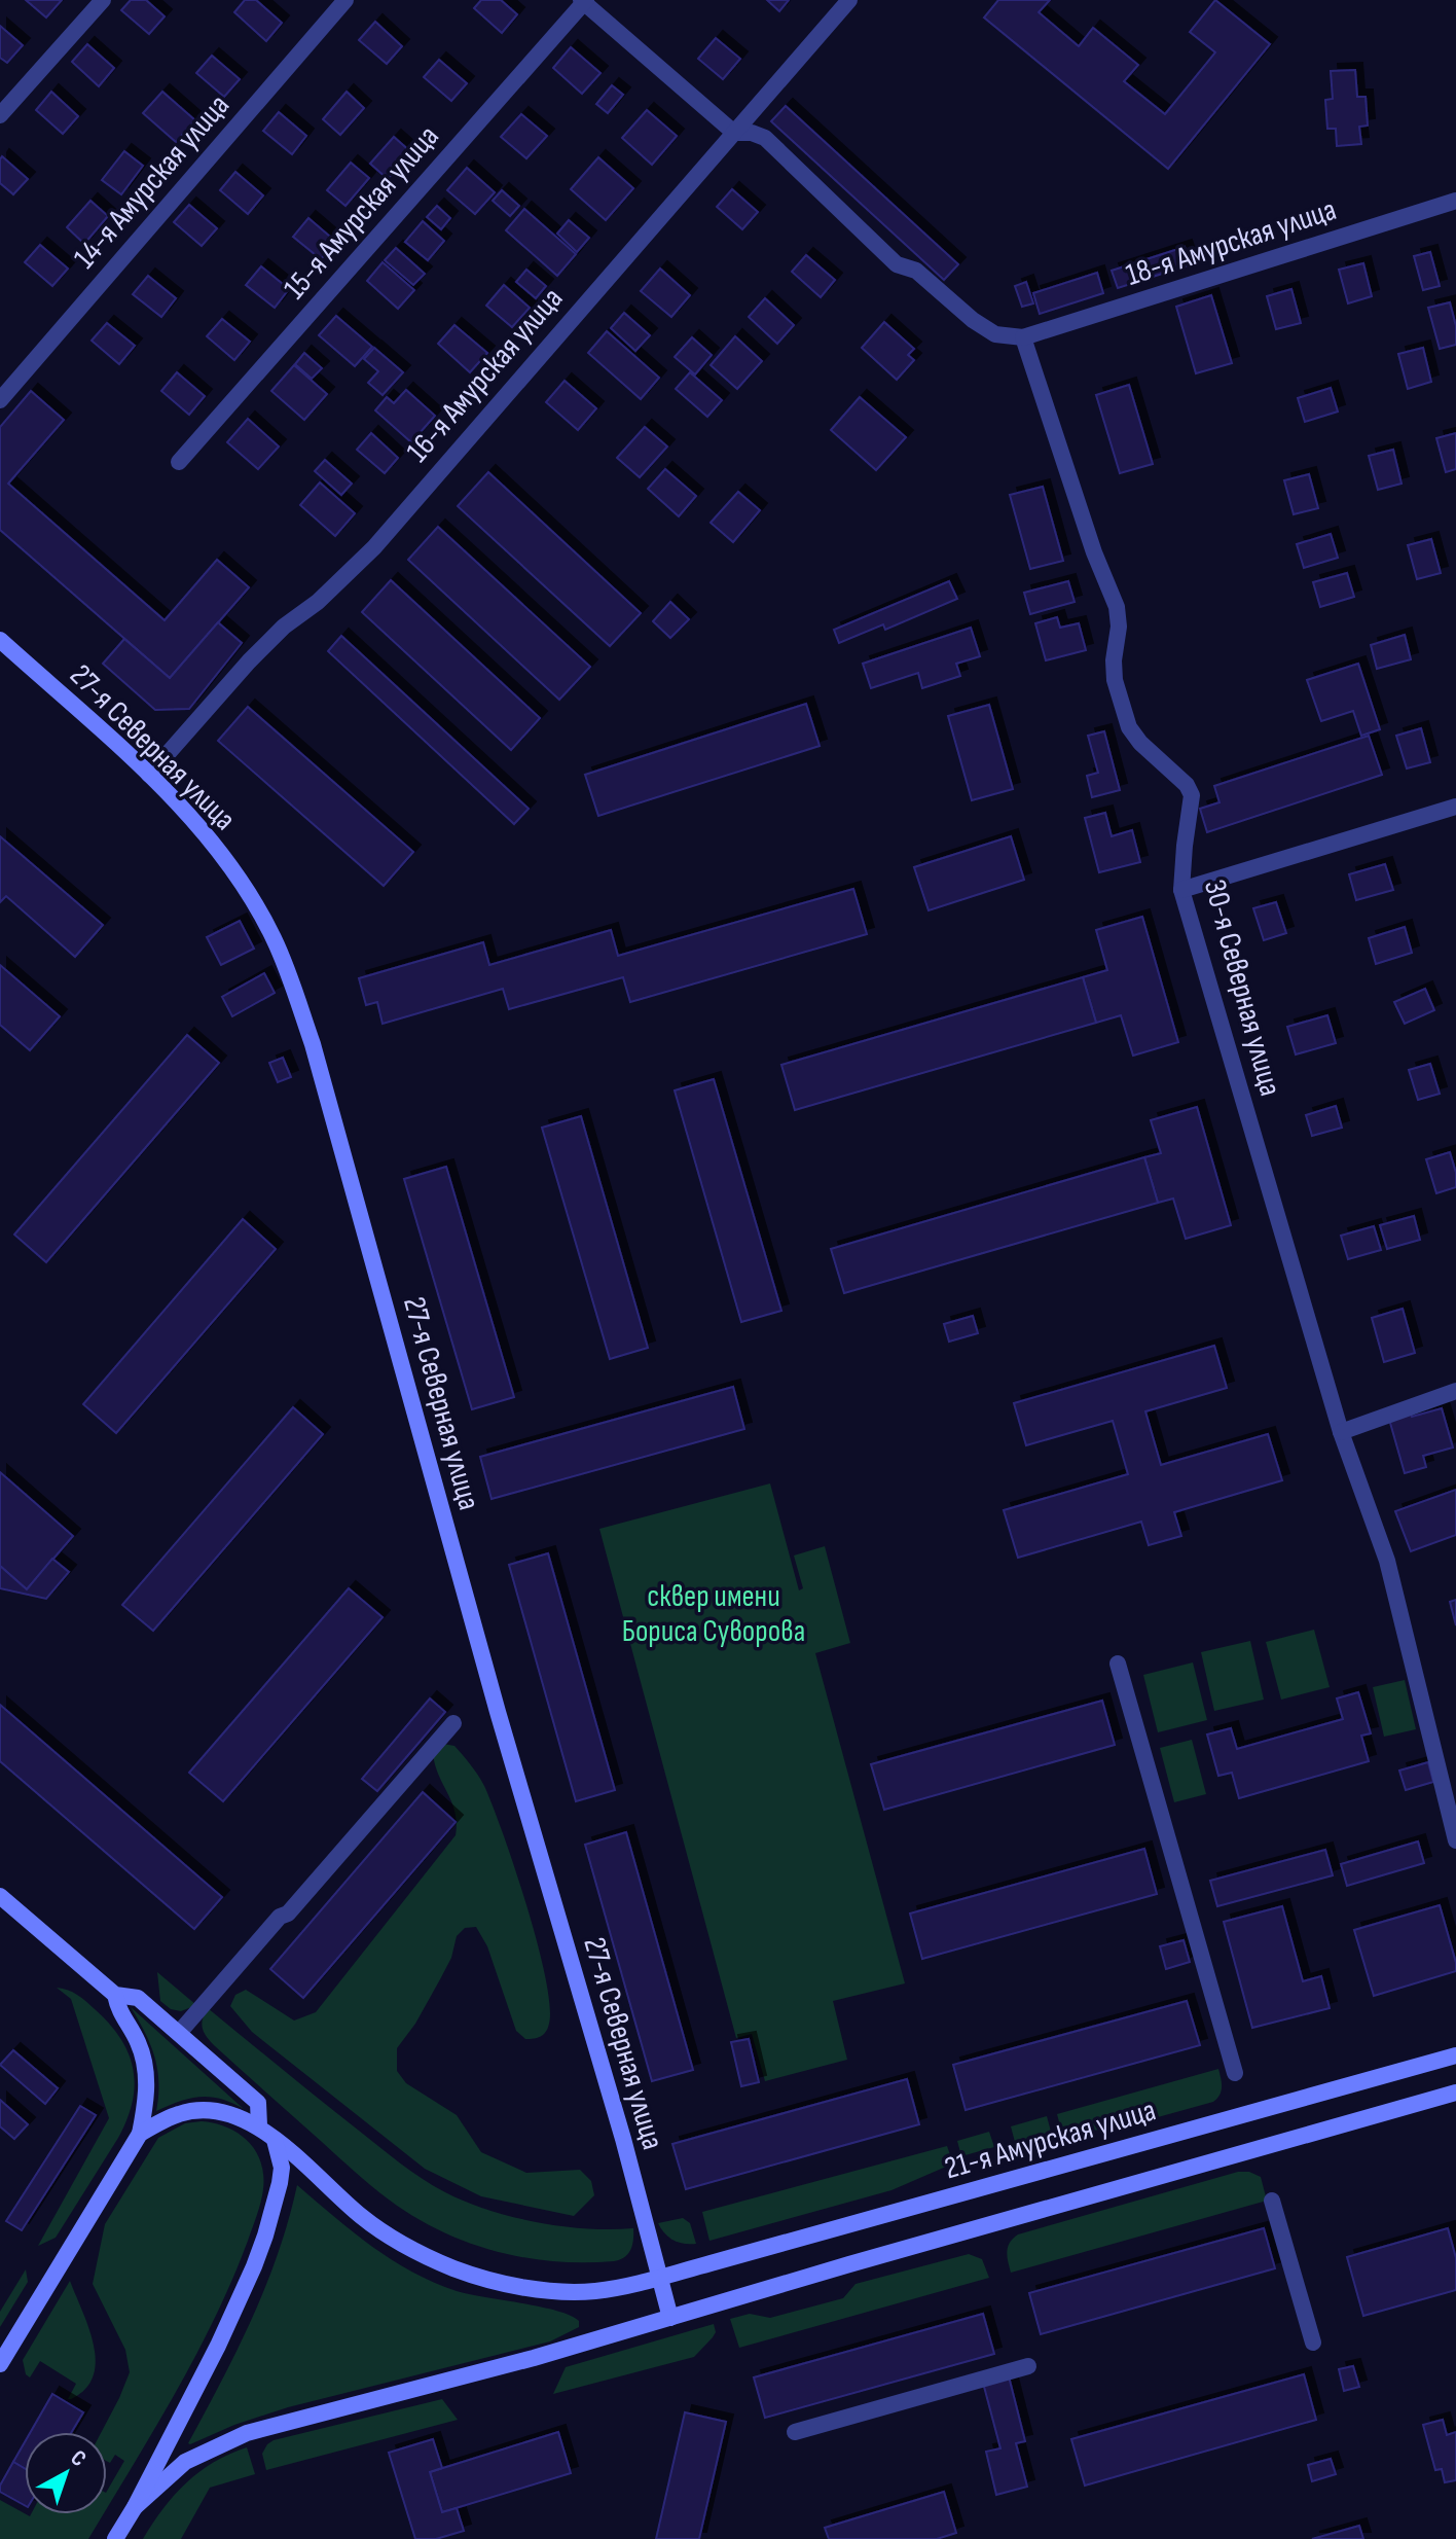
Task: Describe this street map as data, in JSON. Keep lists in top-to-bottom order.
{
  "streets": {
    "main road": ["27-я Северная улица", "21-я Амурская улица"],
    "street": [
      "14-я Амурская улица",
      "15-я Амурская улица",
      "18-я Амурская улица",
      "16-я Амурская улица",
      "30-я Северная улица"
    ]
  },
  "crossings": [
    ["18-я Амурская улица", "30-я Северная улица"],
    ["16-я Амурская улица", "27-я Северная улица"],
    ["27-я Северная улица", "21-я Амурская улица"]
  ],
  "parks": ["сквер имени Бориса Суворова"],
  "north": "top right"
}
